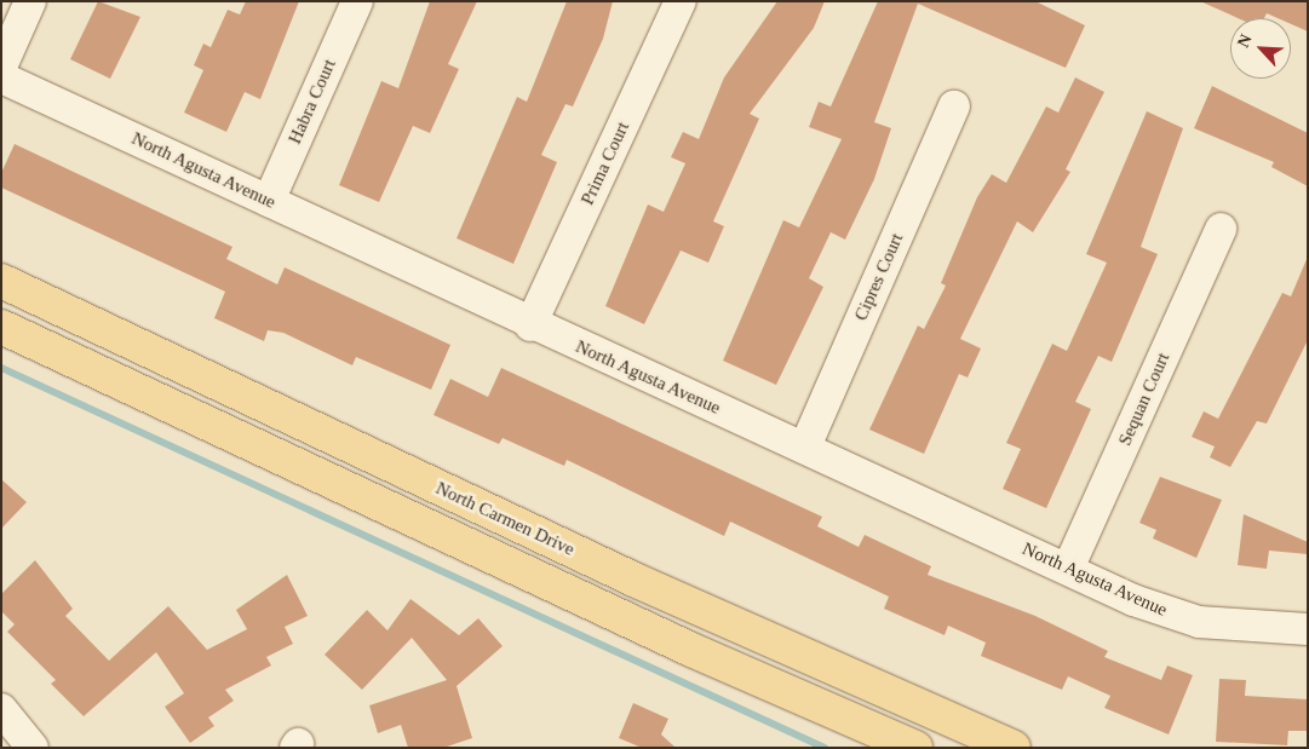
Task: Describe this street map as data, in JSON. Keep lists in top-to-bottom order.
{
  "streets": {
    "main road": ["North Carmen Drive"],
    "street": [
      "Habra Court",
      "Prima Court",
      "North Agusta Avenue",
      "Cipres Court",
      "Sequan Court"
    ]
  },
  "crossings": [
    ["Habra Court", "North Agusta Avenue"],
    ["Prima Court", "North Agusta Avenue"],
    ["North Agusta Avenue", "Cipres Court"],
    ["North Agusta Avenue", "Sequan Court"]
  ],
  "north": "top left"
}
